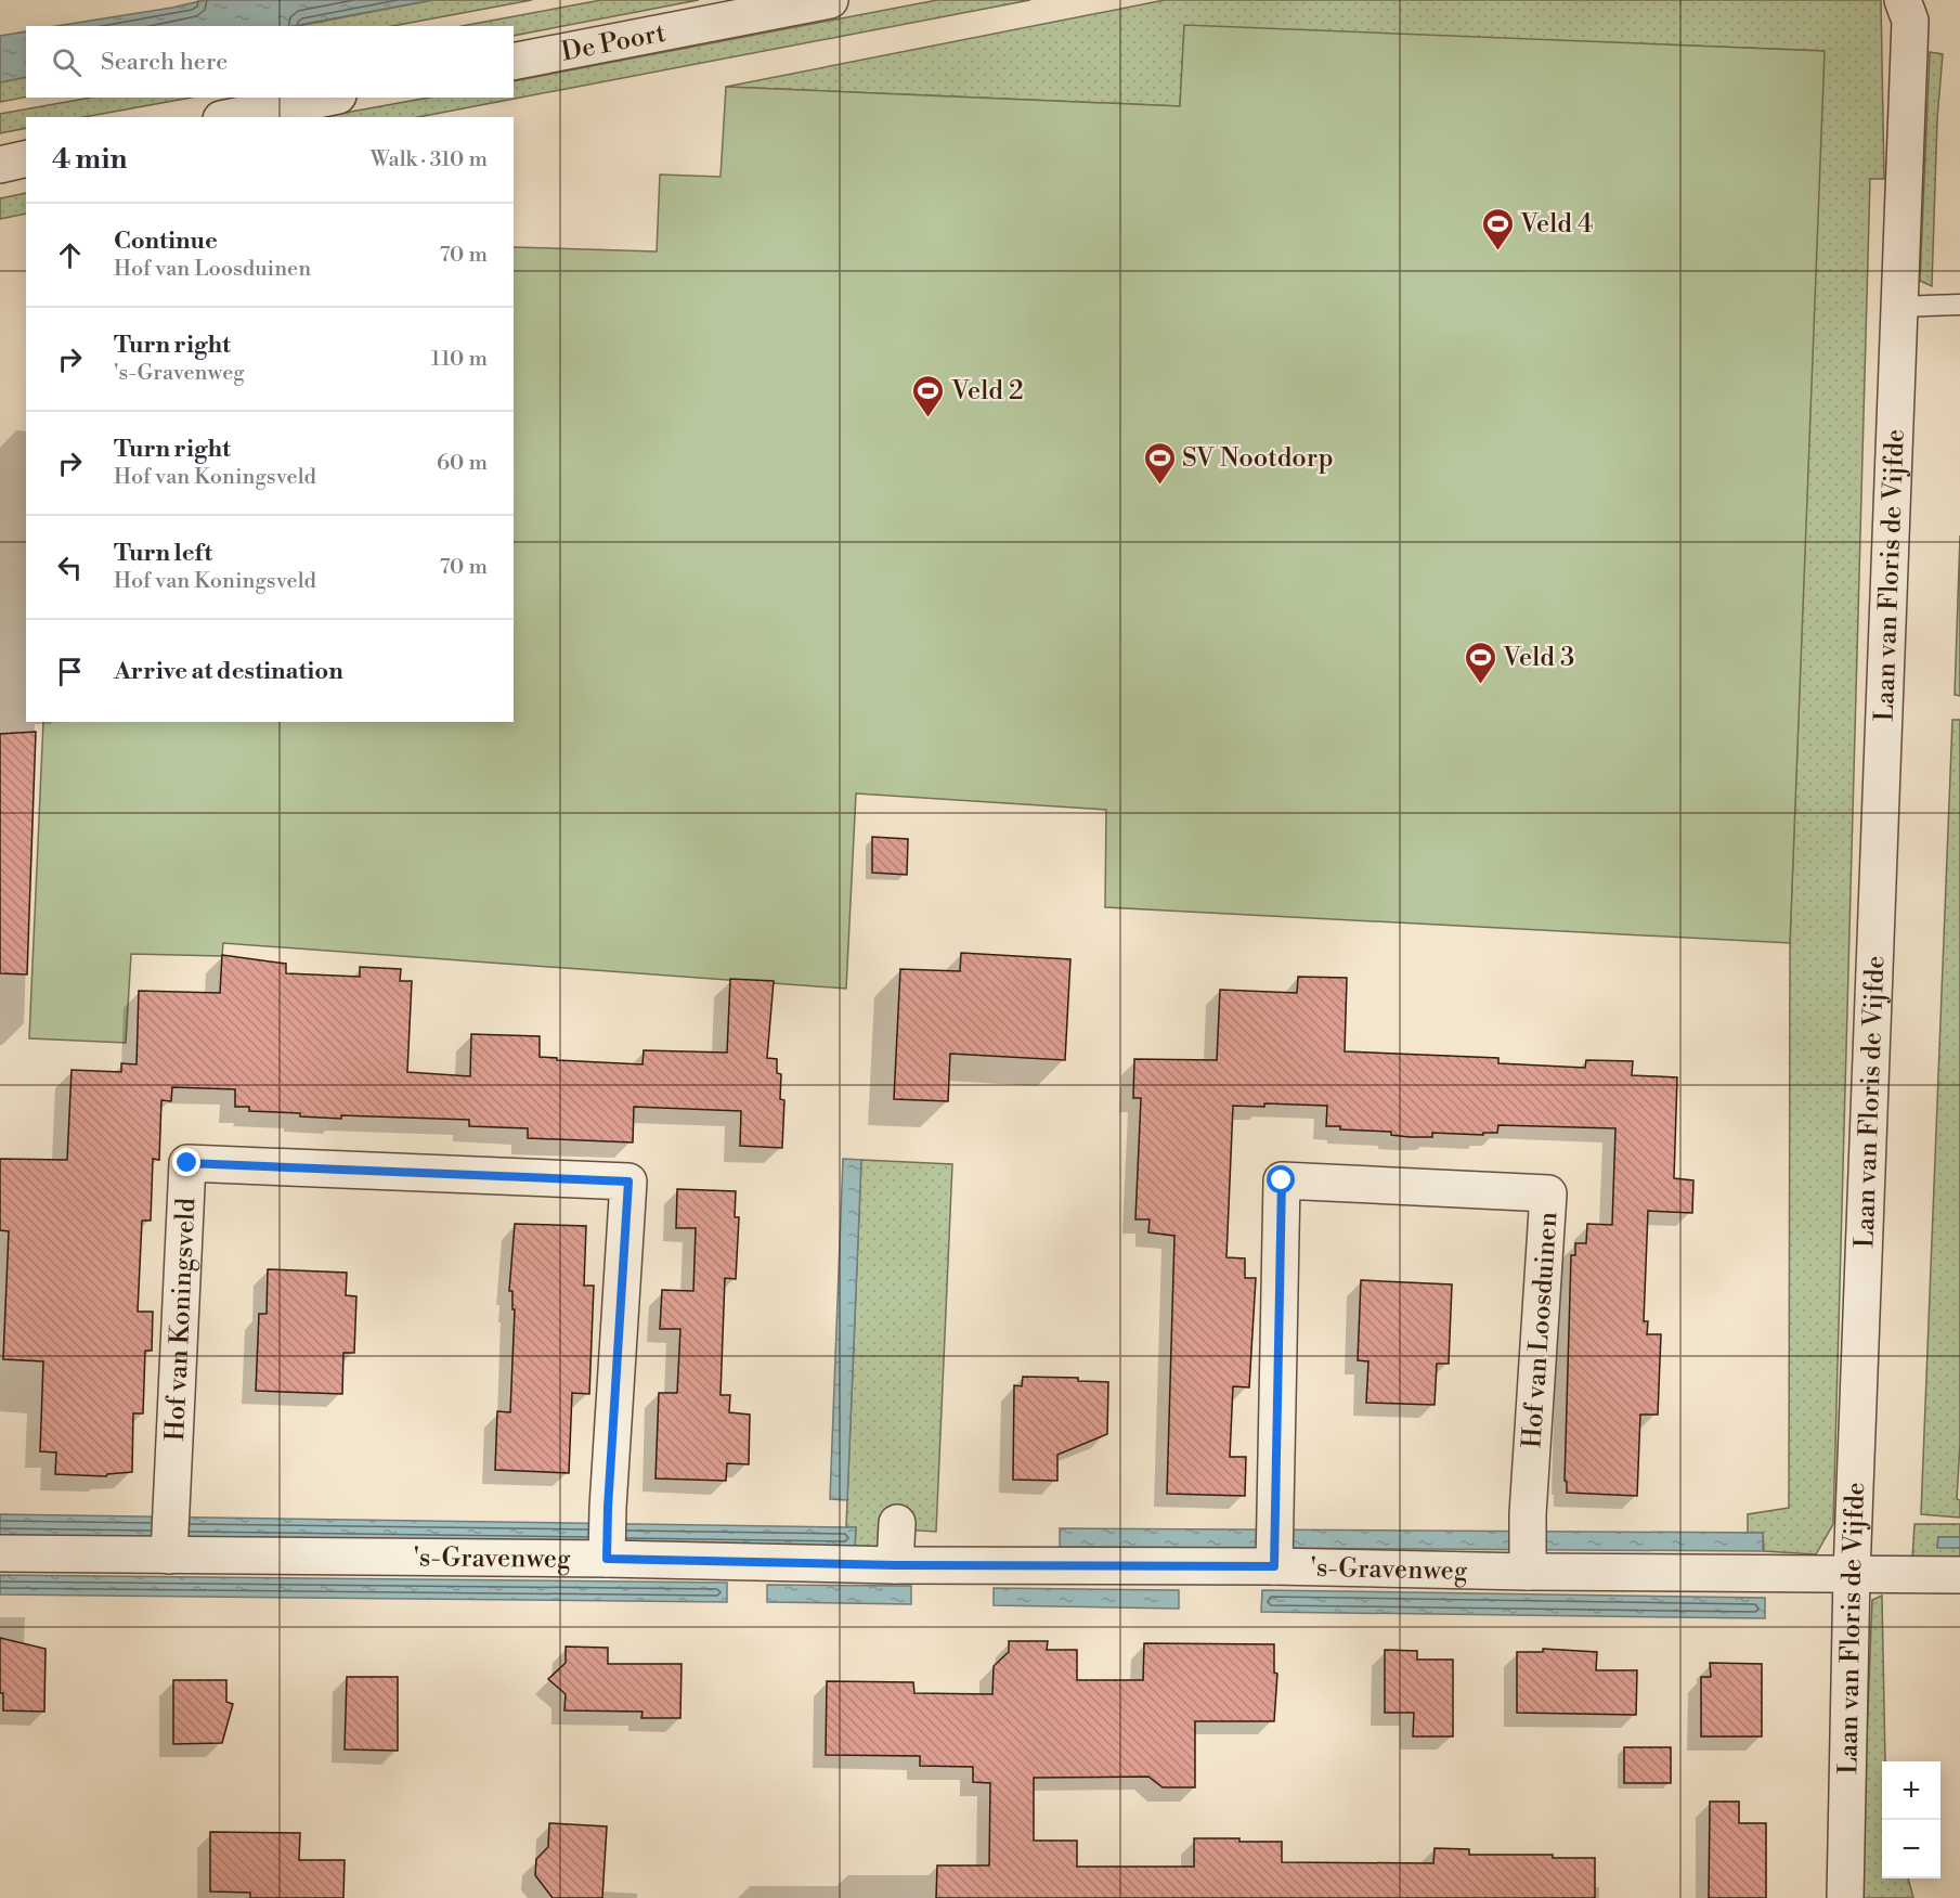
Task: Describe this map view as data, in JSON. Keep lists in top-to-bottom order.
{
  "streets": {
    "street": [
      "De Poort",
      "Laan van Floris de Vijfde",
      "Hof van Koningsveld",
      "Hof van Loosduinen",
      "'s-Gravenweg"
    ]
  },
  "crossings": [
    ["Laan van Floris de Vijfde", "'s-Gravenweg"],
    ["Hof van Koningsveld", "'s-Gravenweg"],
    ["Hof van Loosduinen", "'s-Gravenweg"]
  ],
  "places": {
    "sports": [
      "Veld 4",
      "Veld 2",
      "SV Nootdorp",
      "Veld 3"
    ]
  },
  "page": {
    "search": "Search here",
    "heading": ["4 min", "Walk · 310 m"],
    "list": [
      ["Continue", "Hof van Loosduinen", "70 m"],
      ["Turn right", "'s-Gravenweg", "110 m"],
      ["Turn right", "Hof van Koningsveld", "60 m"],
      ["Turn left", "Hof van Koningsveld", "70 m"],
      "Arrive at destination"
    ],
    "map_buttons": ["+", "−"]
  }
}
